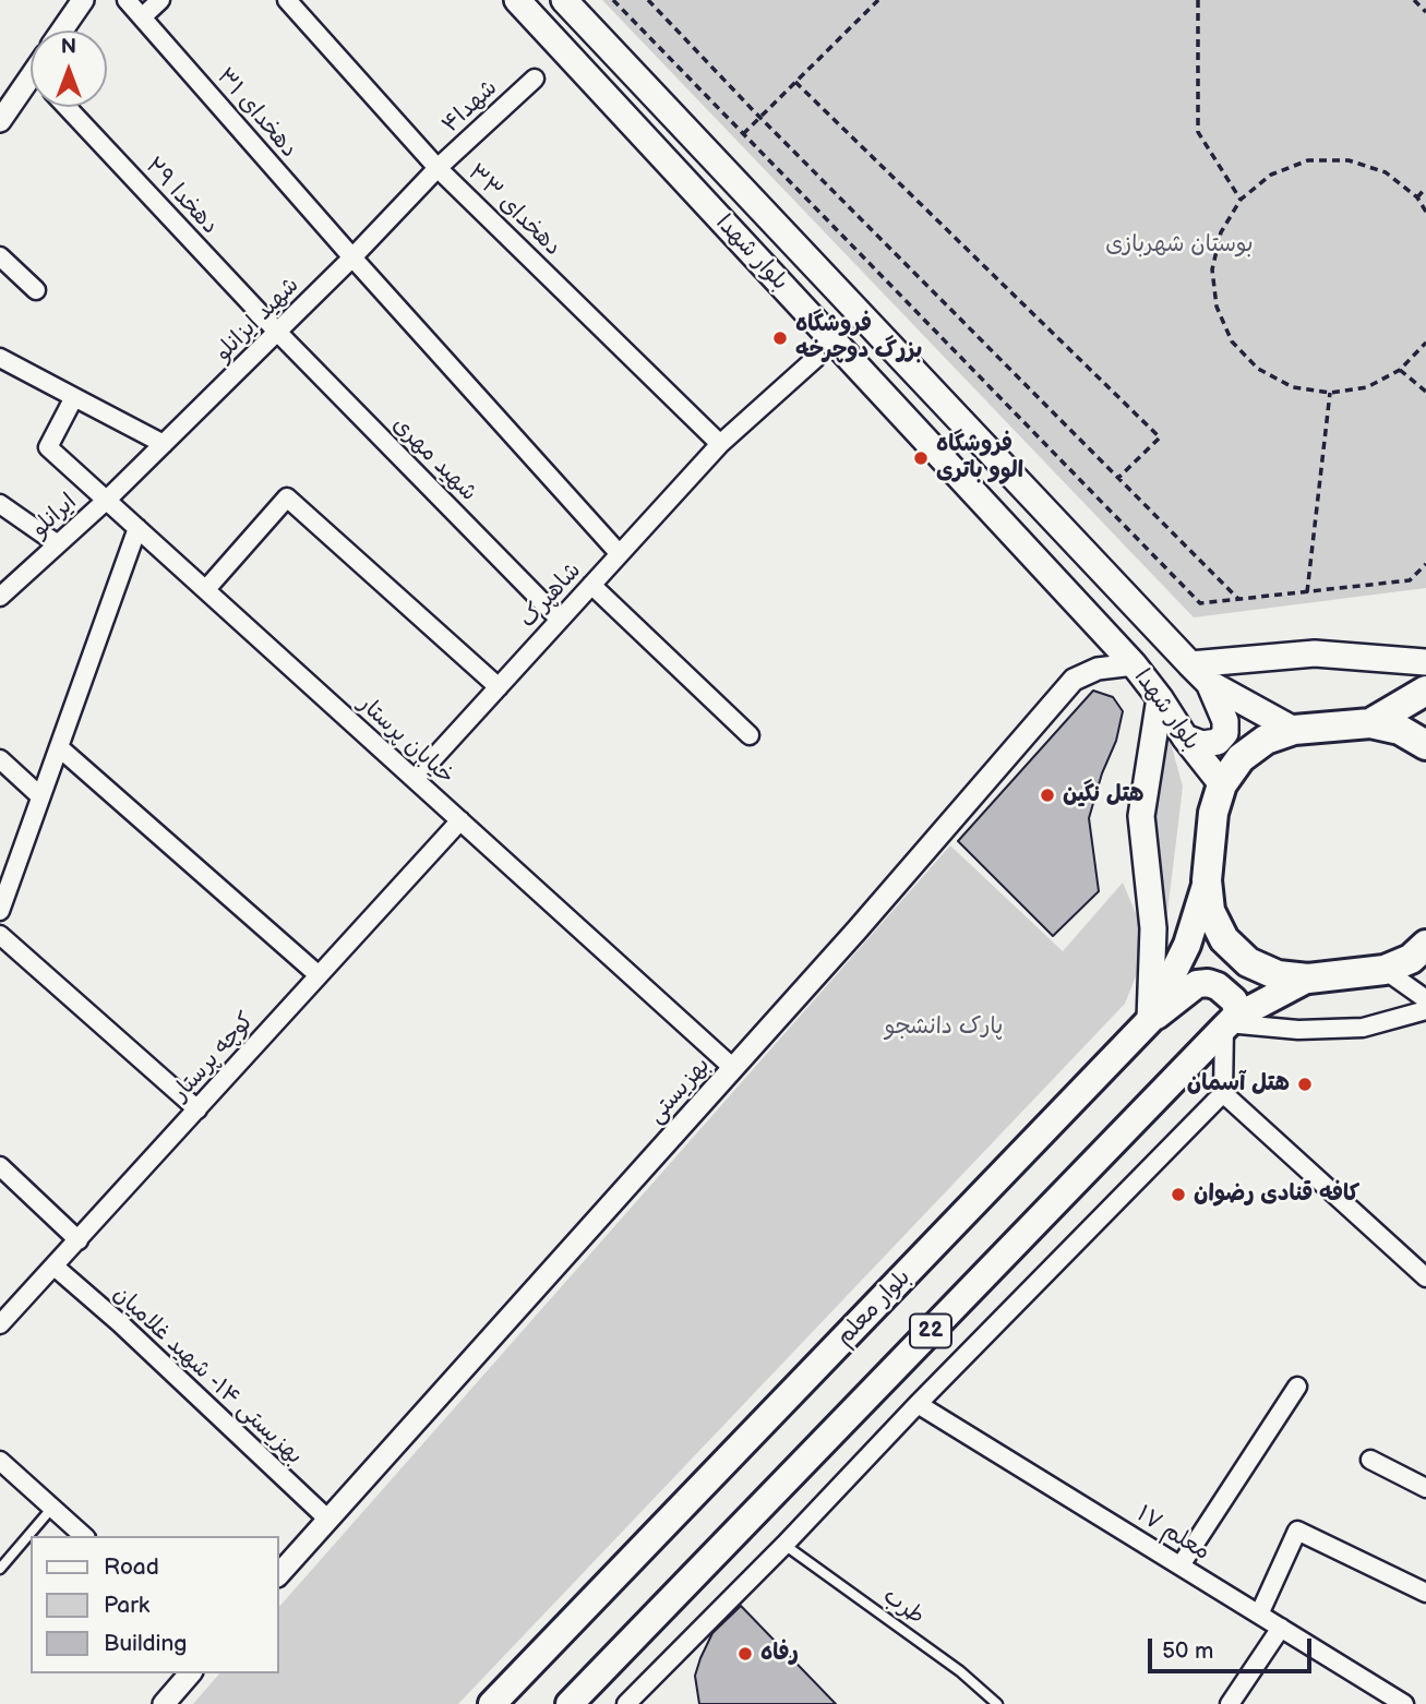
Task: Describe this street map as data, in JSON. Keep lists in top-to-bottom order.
{
  "streets": {
    "main road": ["بلوار شهدا", "بلوار معلم", "22"],
    "street": [
      "شهدا۴",
      "دهخدای ۳۱",
      "دهخدا ۲۹",
      "دهخدای ۳۳",
      "شهید ایزانلو",
      "شهید مهری",
      "ایرانلو",
      "شاهپرک",
      "خیابان پرستار",
      "کوچه پرستار",
      "بهزیستی",
      "بهزیستی ۱۴- شهید غلامیان",
      "معلم ۱۷"
    ],
    "lane": ["طرب"]
  },
  "crossings": [
    ["شهدا۴", "دهخدای ۳۳"],
    ["شهدا۴", "شهید ایزانلو"],
    ["دهخدای ۳۱", "شهید ایزانلو"],
    ["دهخدای ۳۱", "شاهپرک"],
    ["دهخدا ۲۹", "شهید ایزانلو"],
    ["دهخدا ۲۹", "شهید مهری"],
    ["دهخدای ۳۳", "شهید ایزانلو"],
    ["دهخدای ۳۳", "شاهپرک"],
    ["بلوار شهدا", "بهزیستی"],
    ["شهید ایزانلو", "شهید مهری"],
    ["شهید ایزانلو", "ایرانلو"],
    ["شهید ایزانلو", "خیابان پرستار"],
    ["شهید مهری", "شاهپرک"],
    ["ایرانلو", "خیابان پرستار"],
    ["شاهپرک", "خیابان پرستار"],
    ["خیابان پرستار", "کوچه پرستار"],
    ["خیابان پرستار", "بهزیستی"],
    ["کوچه پرستار", "بهزیستی ۱۴- شهید غلامیان"],
    ["بهزیستی", "بهزیستی ۱۴- شهید غلامیان"]
  ],
  "parks": ["بوستان شهربازی", "پارک دانشجو"],
  "places": [
    "فروشگاه بزرگ دوچرخه",
    "فروشگاه الوو باتری",
    "هتل نگین",
    "هتل آسمان",
    "کافه قنادی رضوان",
    "رفاه"
  ],
  "legend": ["Road", "Park", "Building"],
  "scale_bar": "50 m",
  "north": "top"
}
